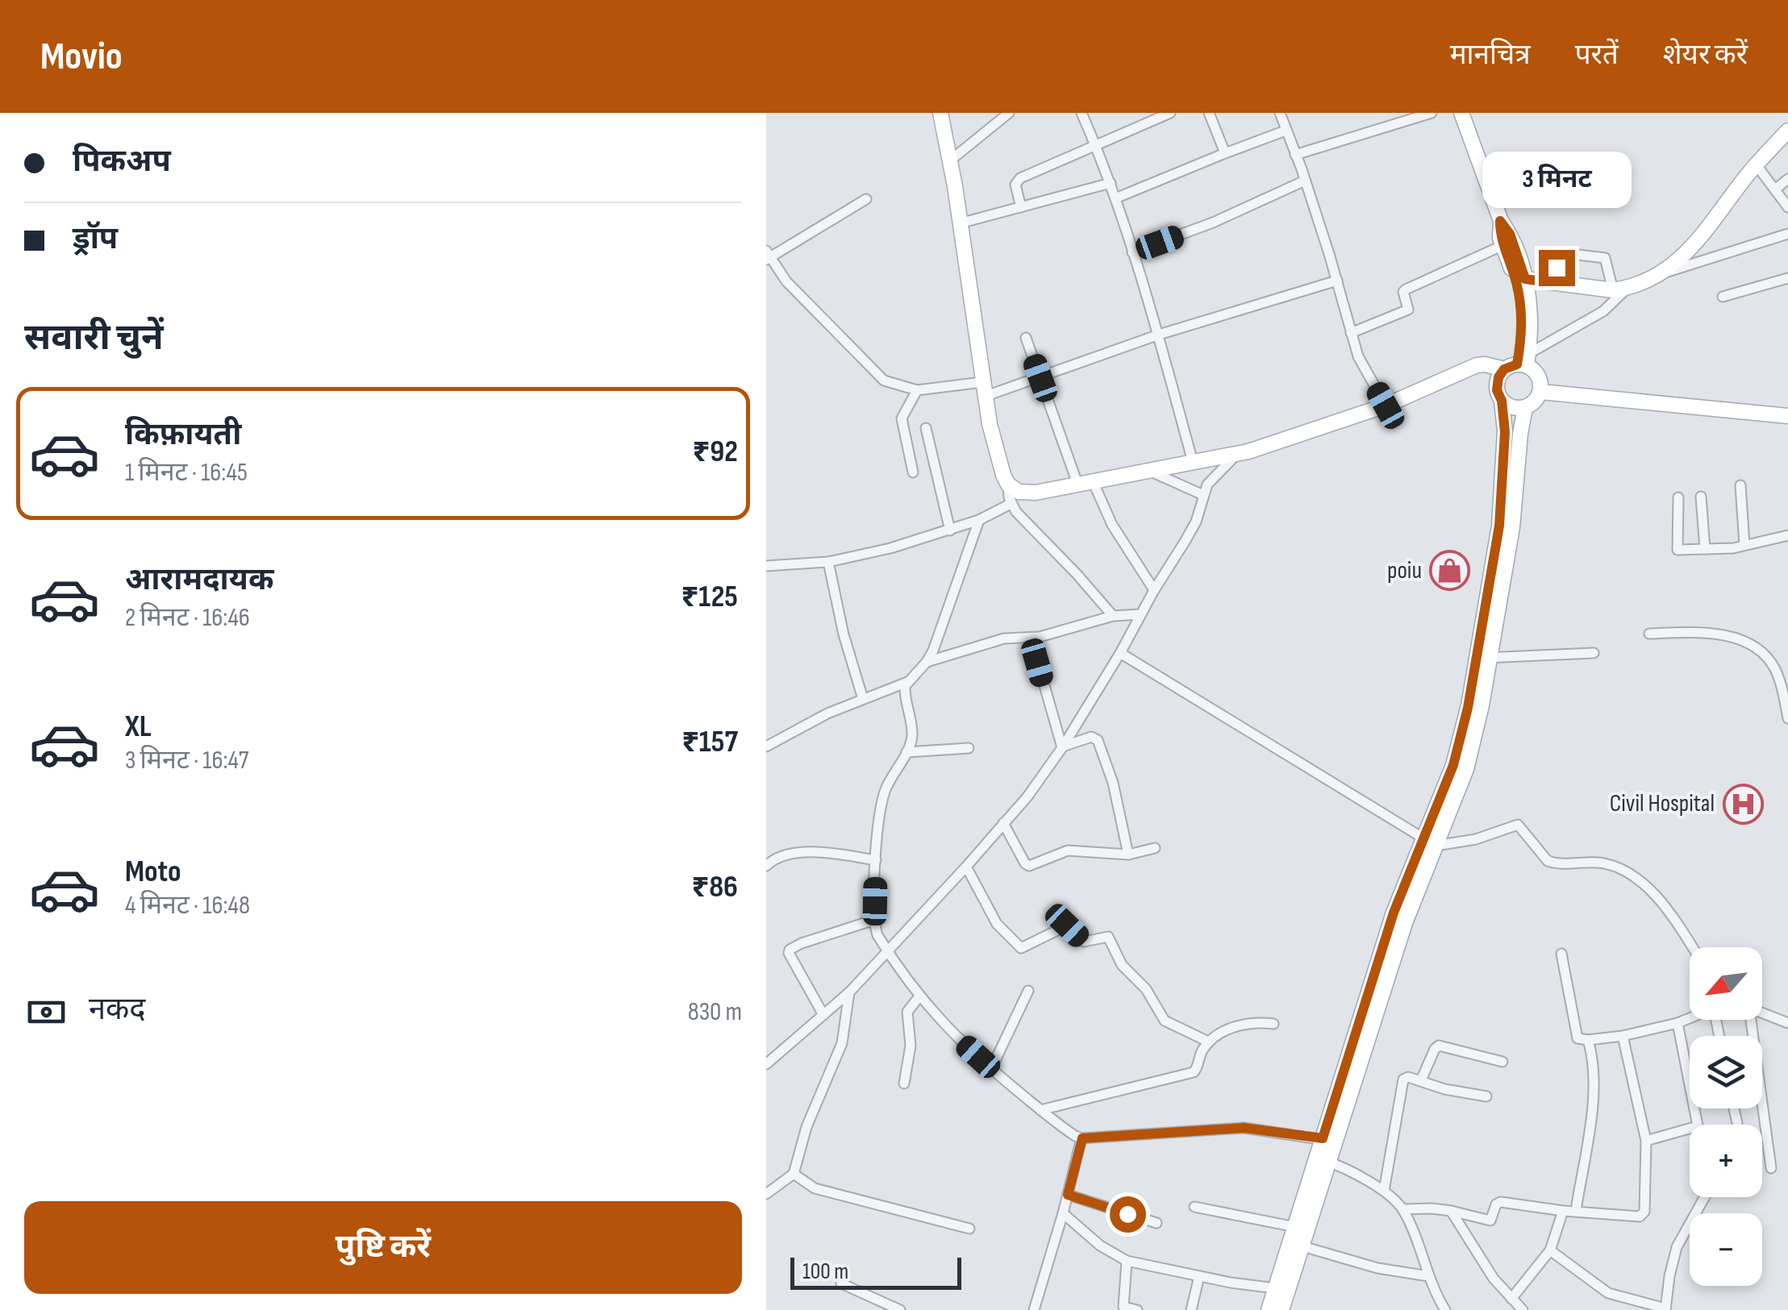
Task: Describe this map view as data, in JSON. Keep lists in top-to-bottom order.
{
  "places": {
    "shop": ["poiu"],
    "hospital": ["Civil Hospital"]
  },
  "scale_bar": "100 m",
  "north": "bottom left",
  "page": {
    "header": "Movio",
    "nav": ["मानचित्र", "परतें", "शेयर करें"],
    "banner": ["पिकअप", "ड्रॉप"],
    "bubble": "3 मिनट",
    "heading": "सवारी चुनें",
    "list": [
      {
        "name": "किफ़ायती",
        "note": "1 मिनट · 16:45",
        "value": "₹92"
      },
      {
        "name": "आरामदायक",
        "note": "2 मिनट · 16:46",
        "value": "₹125"
      },
      {
        "name": "XL",
        "note": "3 मिनट · 16:47",
        "value": "₹157"
      },
      {
        "name": "Moto",
        "note": "4 मिनट · 16:48",
        "value": "₹86"
      }
    ],
    "map_buttons": ["+", "−"],
    "pay": ["नकद", "830 m"],
    "buttons": "पुष्टि करें",
    "scale": "100 m"
  }
}
